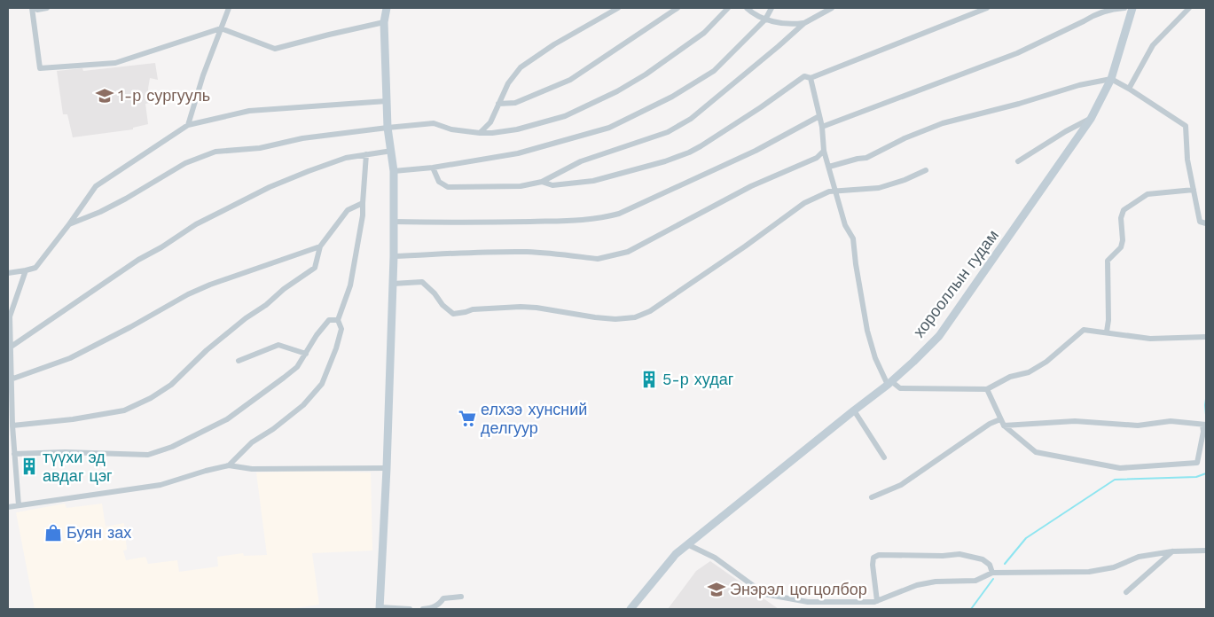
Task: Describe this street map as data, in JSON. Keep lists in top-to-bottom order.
{
  "streets": {
    "main road": ["хорооллын гудам"]
  },
  "places": {
    "school or university": ["1-р сургууль", "Энэрэл цогцолбор"],
    "building": ["5-р худаг", "түүхи эд авдаг цэг"],
    "supermarket": ["елхээ хунсний делгуур"],
    "shop": ["Буян зах"]
  }
}
